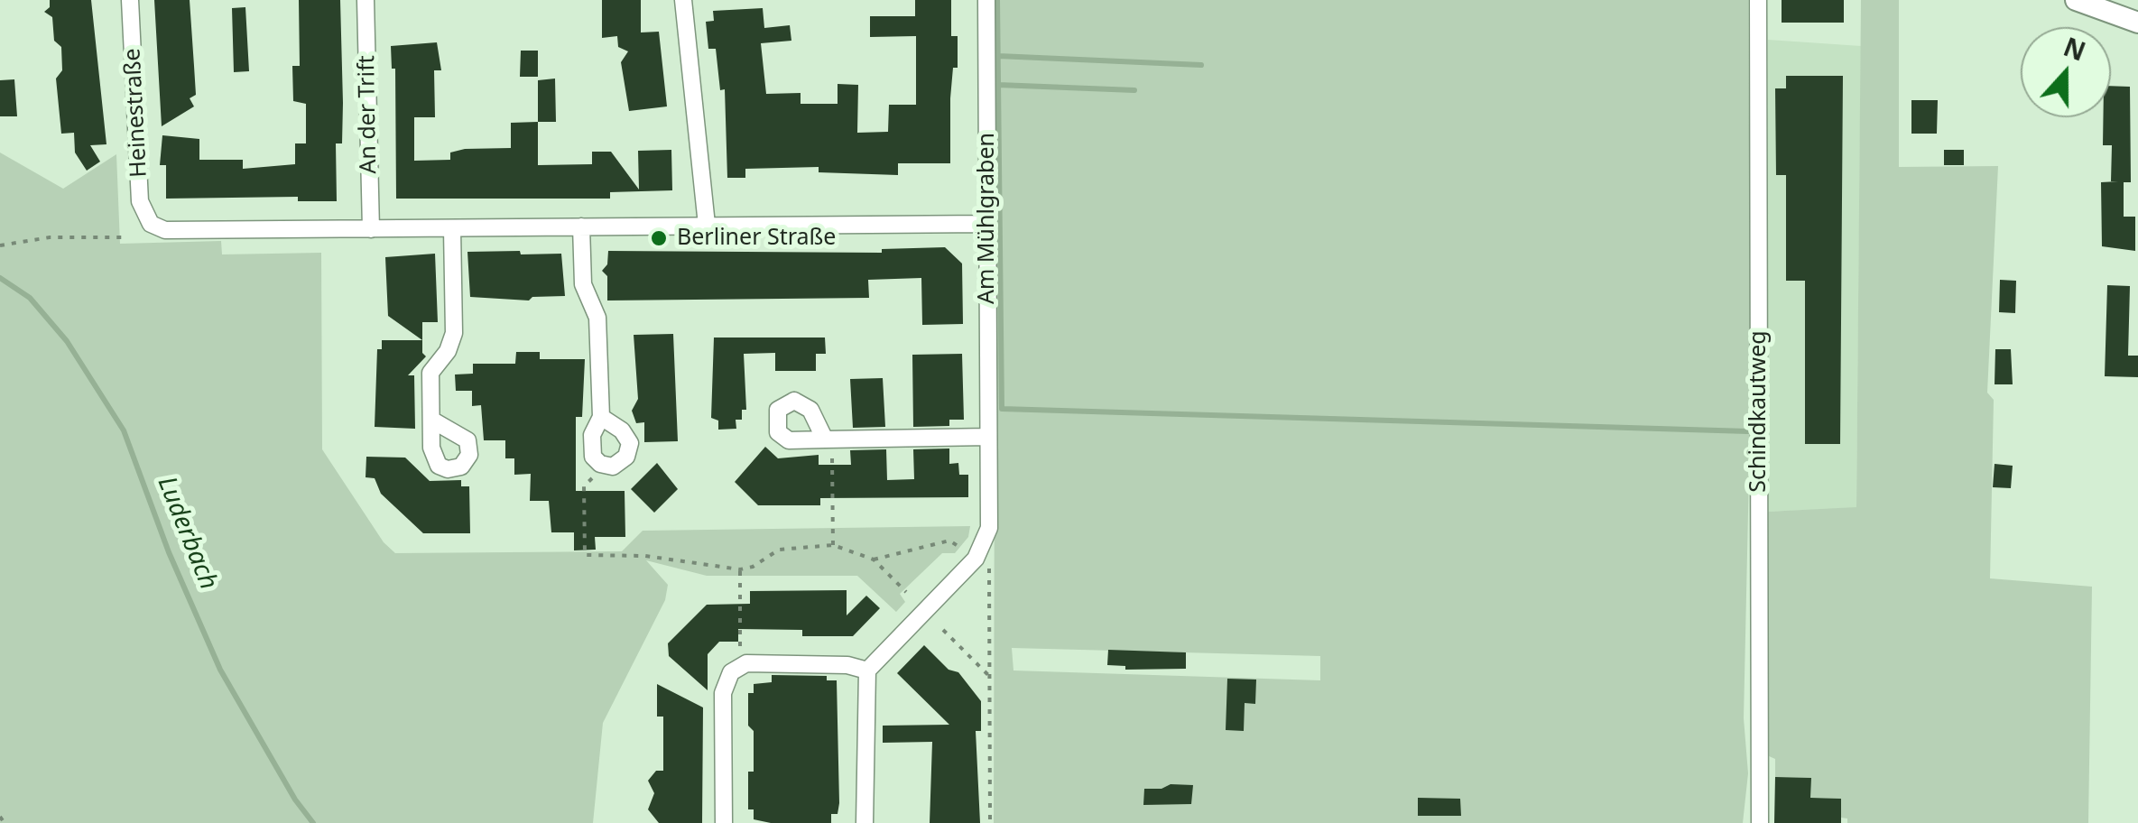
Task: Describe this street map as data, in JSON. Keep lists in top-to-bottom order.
{
  "streets": {
    "street": [
      "Heinestraße",
      "An der Trift",
      "Am Mühlgraben",
      "Schindkautweg"
    ]
  },
  "crossings": [
    ["Heinestraße", "An der Trift"]
  ],
  "water": ["Luderbach"],
  "places": ["Berliner Straße"],
  "north": "top"
}
